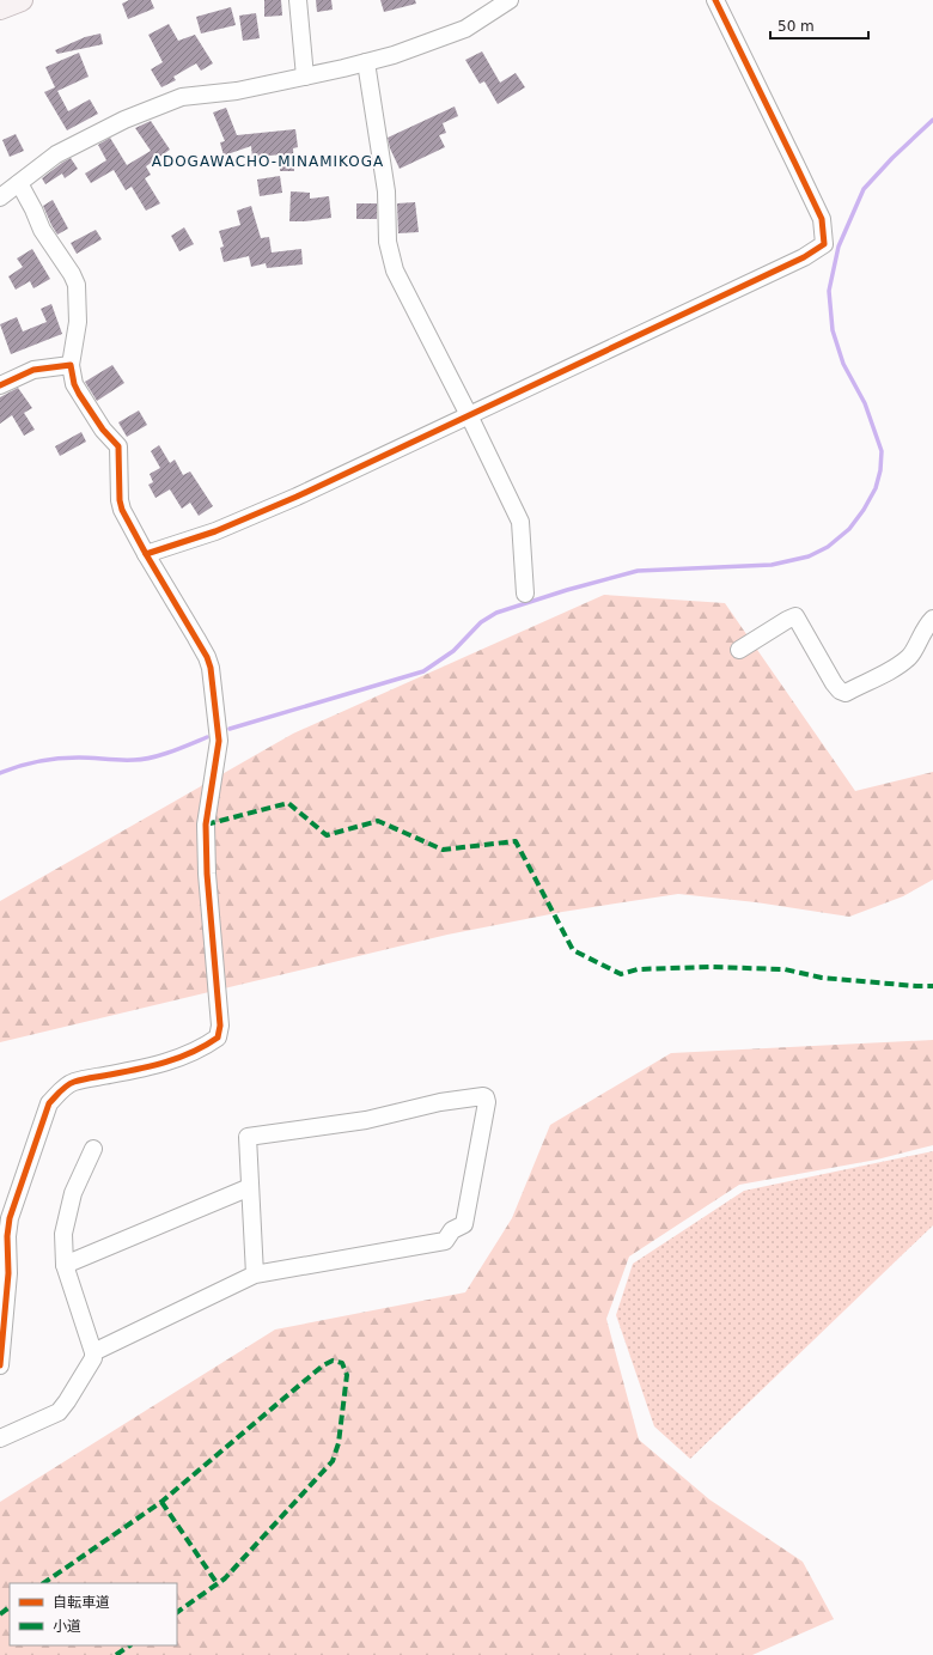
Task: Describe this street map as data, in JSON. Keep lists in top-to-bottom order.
{
  "districts": ["ADOGAWACHO-MINAMIKOGA"],
  "legend": ["自転車道", "小道"],
  "scale_bar": "50 m"
}
